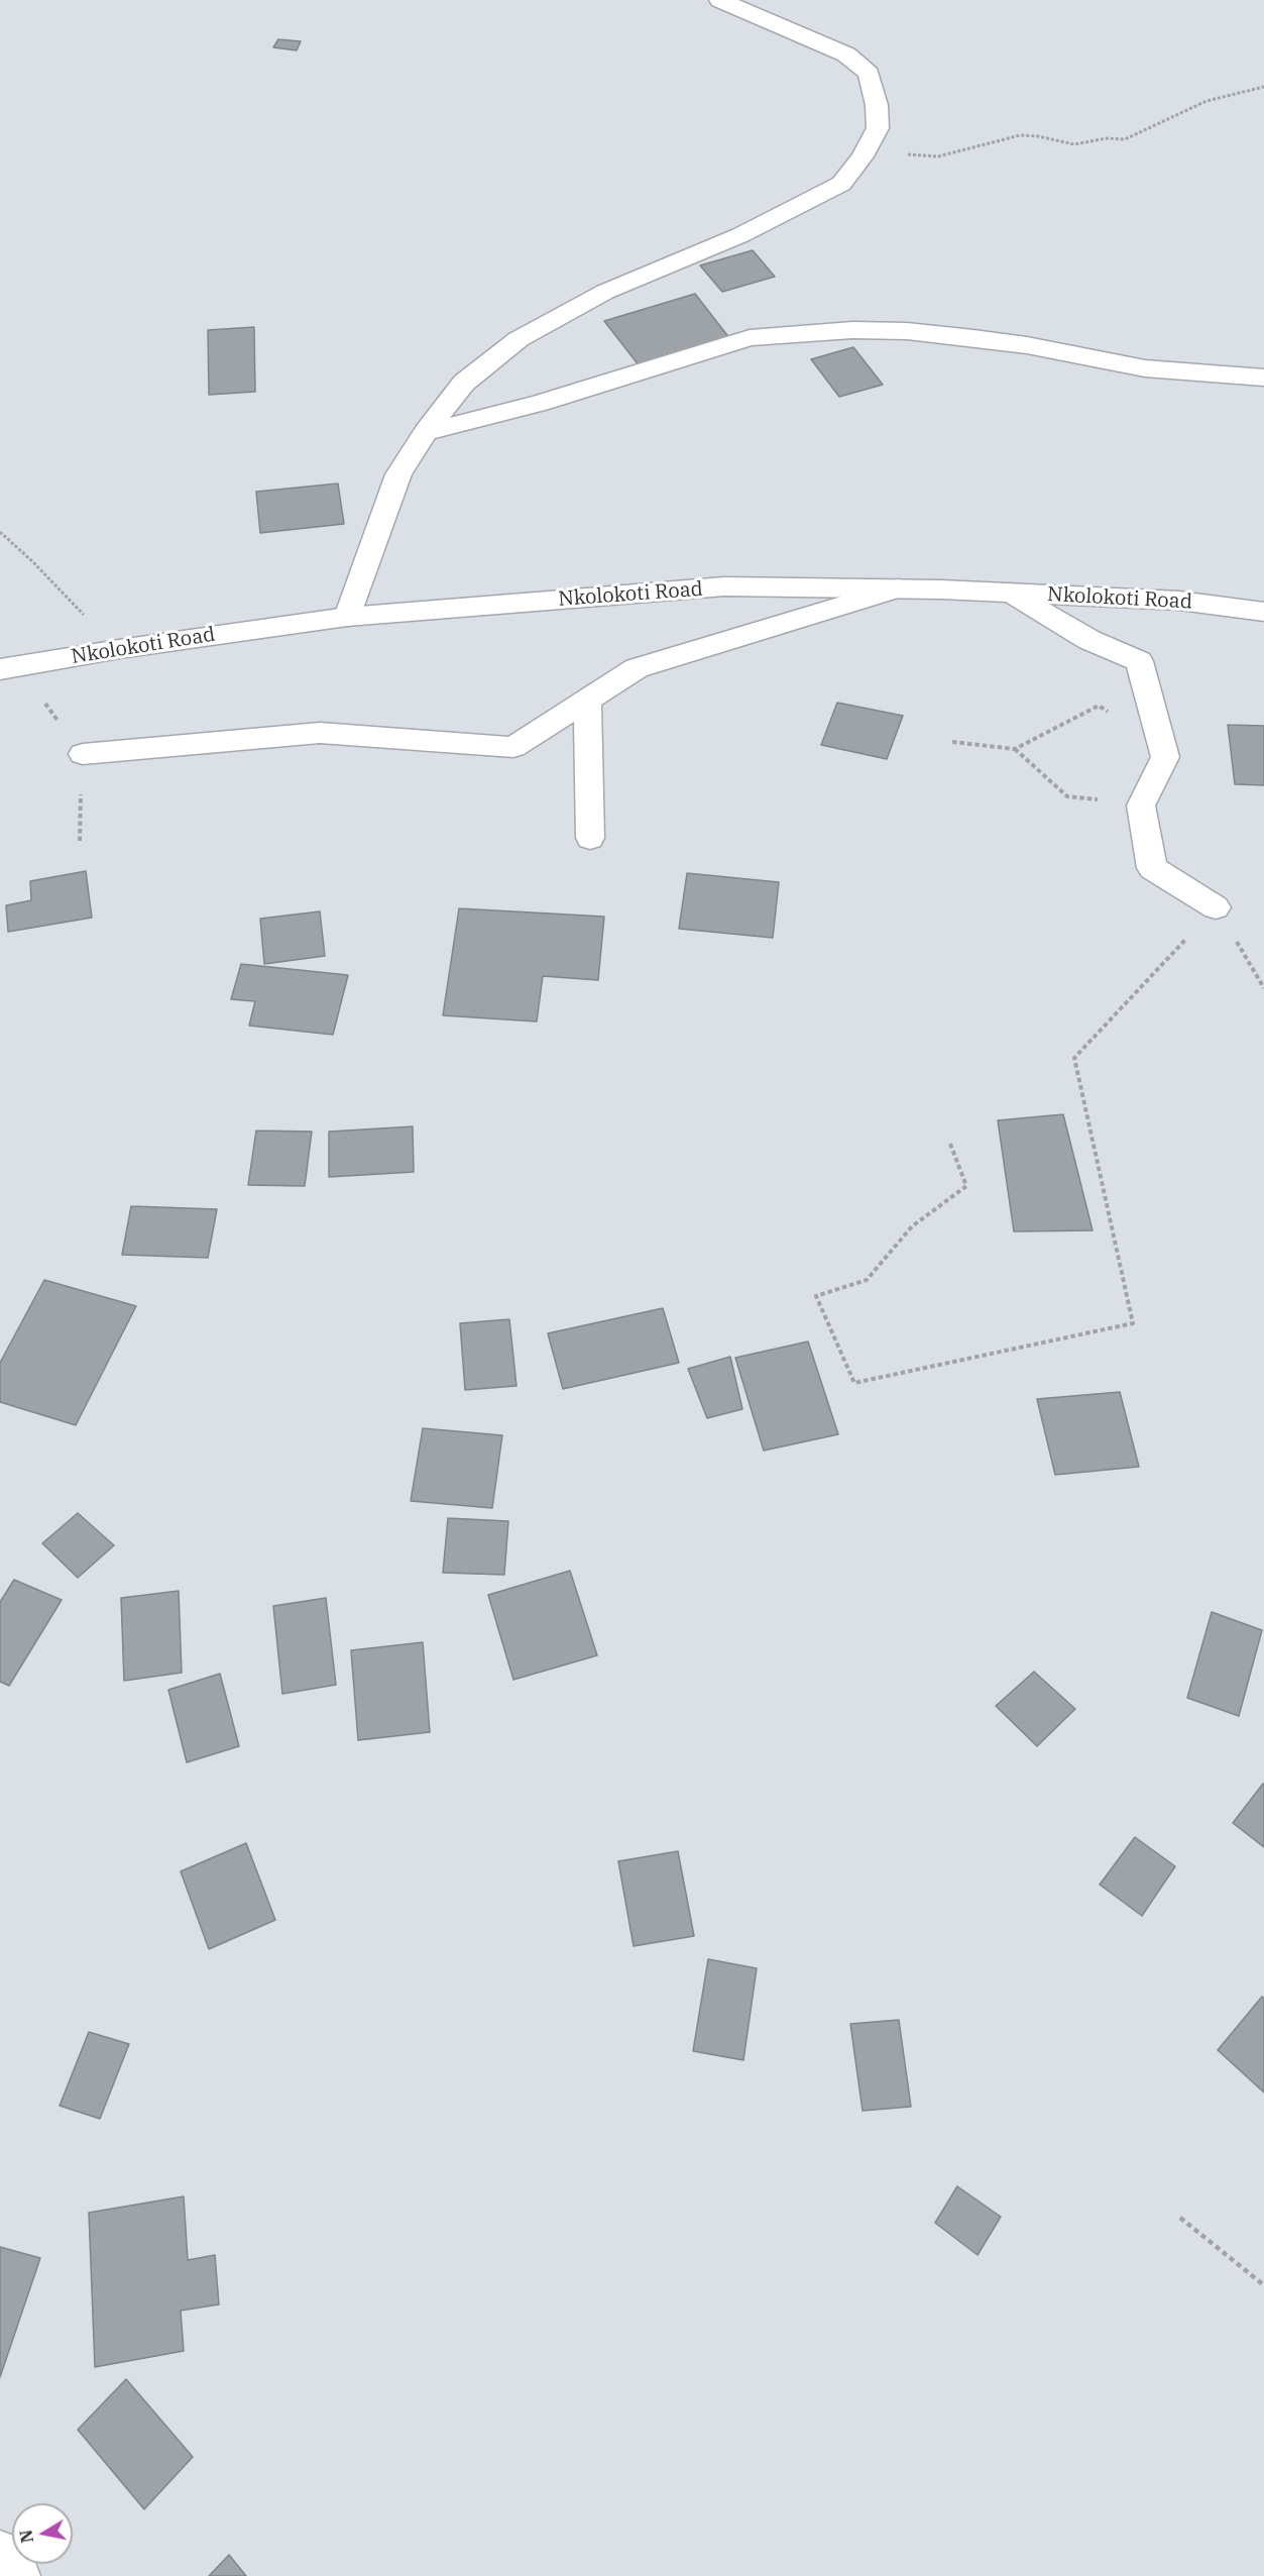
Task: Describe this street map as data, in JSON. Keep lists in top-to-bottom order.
{
  "streets": {
    "street": ["Nkolokoti Road"]
  },
  "north": "left"
}
